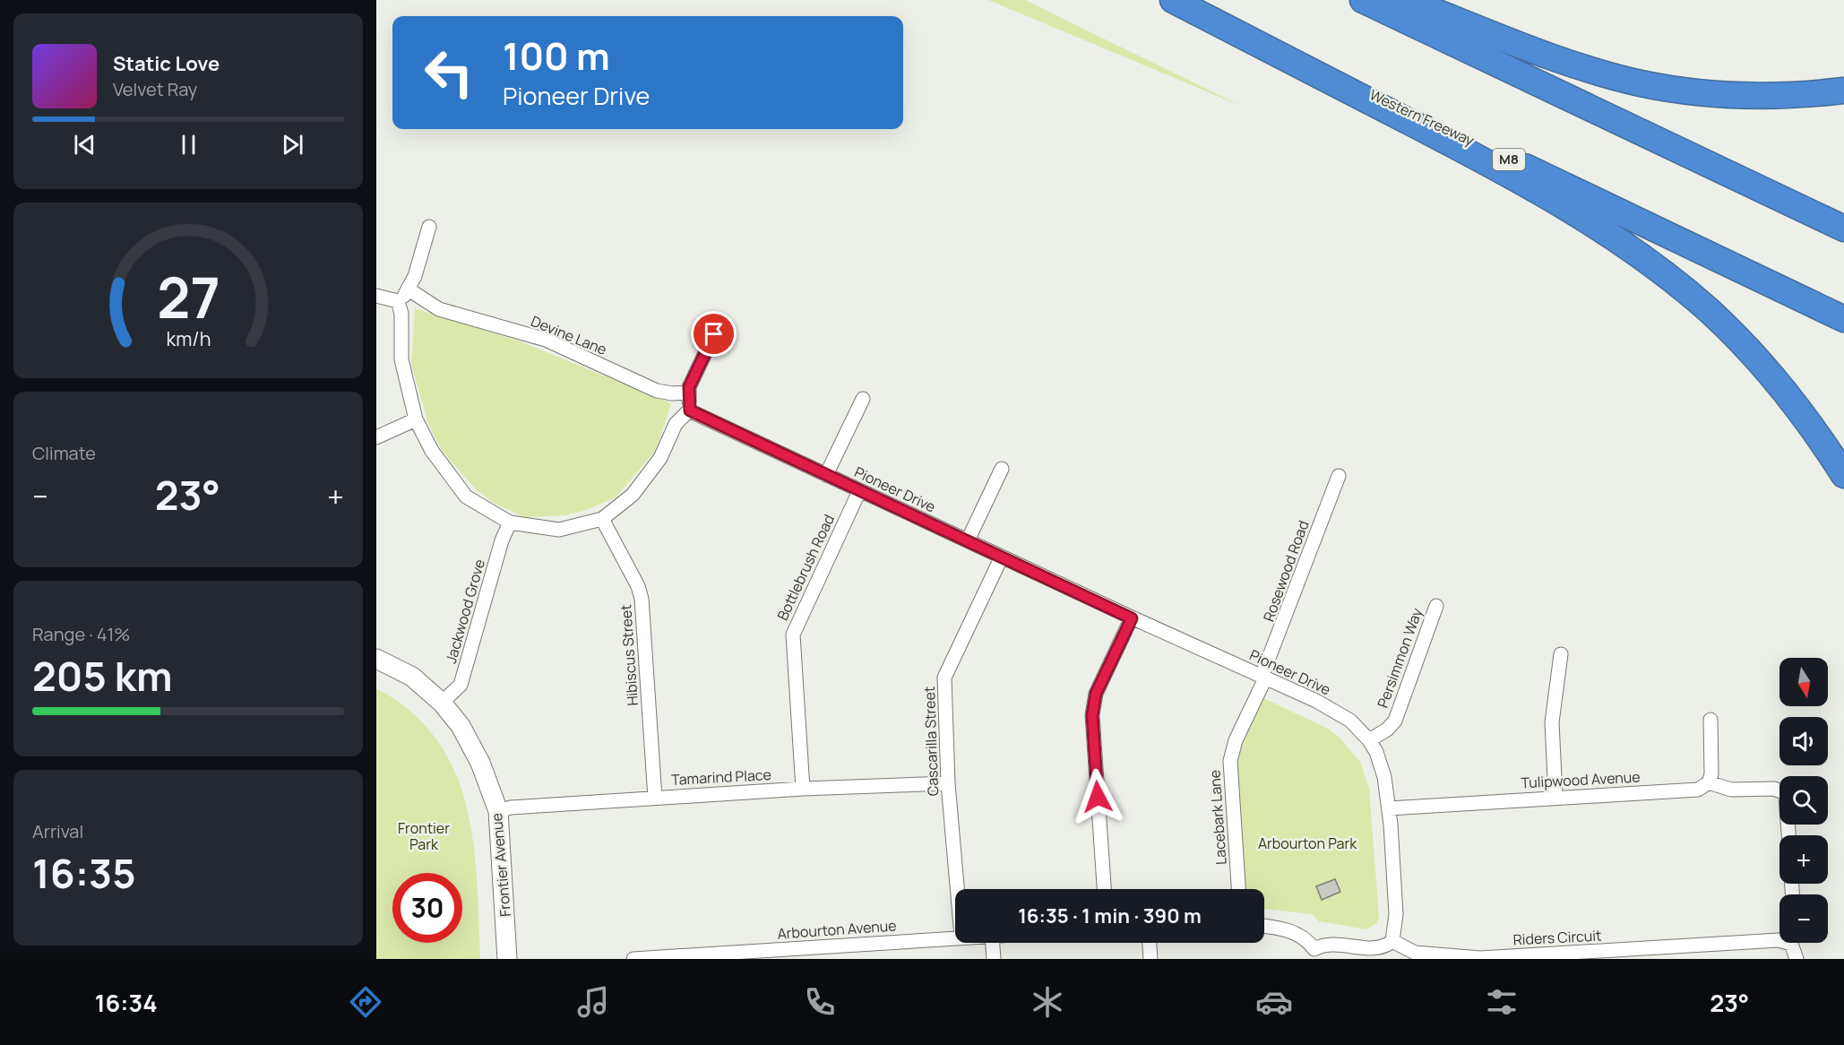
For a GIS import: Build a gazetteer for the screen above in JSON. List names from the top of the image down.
{
  "streets": {
    "highway": ["Western Freeway", "M8"],
    "street": [
      "Devine Lane",
      "Pioneer Drive",
      "Bottlebrush Road",
      "Rosewood Road",
      "Jackwood Grove",
      "Hibiscus Street",
      "Persimmon Way",
      "Cascarilla Street",
      "Tamarind Place",
      "Tulipwood Avenue",
      "Lacebark Lane",
      "Frontier Avenue",
      "Arbourton Avenue",
      "Riders Circuit"
    ]
  },
  "crossings": [
    ["Pioneer Drive", "Bottlebrush Road"],
    ["Pioneer Drive", "Rosewood Road"],
    ["Pioneer Drive", "Persimmon Way"],
    ["Pioneer Drive", "Cascarilla Street"],
    ["Pioneer Drive", "Tulipwood Avenue"],
    ["Pioneer Drive", "Lacebark Lane"],
    ["Pioneer Drive", "Riders Circuit"],
    ["Bottlebrush Road", "Tamarind Place"],
    ["Rosewood Road", "Lacebark Lane"],
    ["Jackwood Grove", "Frontier Avenue"],
    ["Hibiscus Street", "Tamarind Place"],
    ["Cascarilla Street", "Tamarind Place"],
    ["Tamarind Place", "Frontier Avenue"]
  ],
  "parks": ["Frontier Park", "Arbourton Park"],
  "north": "bottom",
  "page": {
    "turn": ["100 m", "Pioneer Drive"],
    "song": ["Static Love", "Velvet Ray"],
    "tile": [
      "Climate",
      ["Range · 41%", "205 km"],
      ["Arrival", "16:35"]
    ],
    "heat": ["−", "23°", "+"],
    "map_buttons": ["+", "−"],
    "limit": "30",
    "trip": "16:35 · 1 min · 390 m",
    "tabs": ["16:34", "23°"],
    "gauge": ["27", "km/h"]
  }
}
